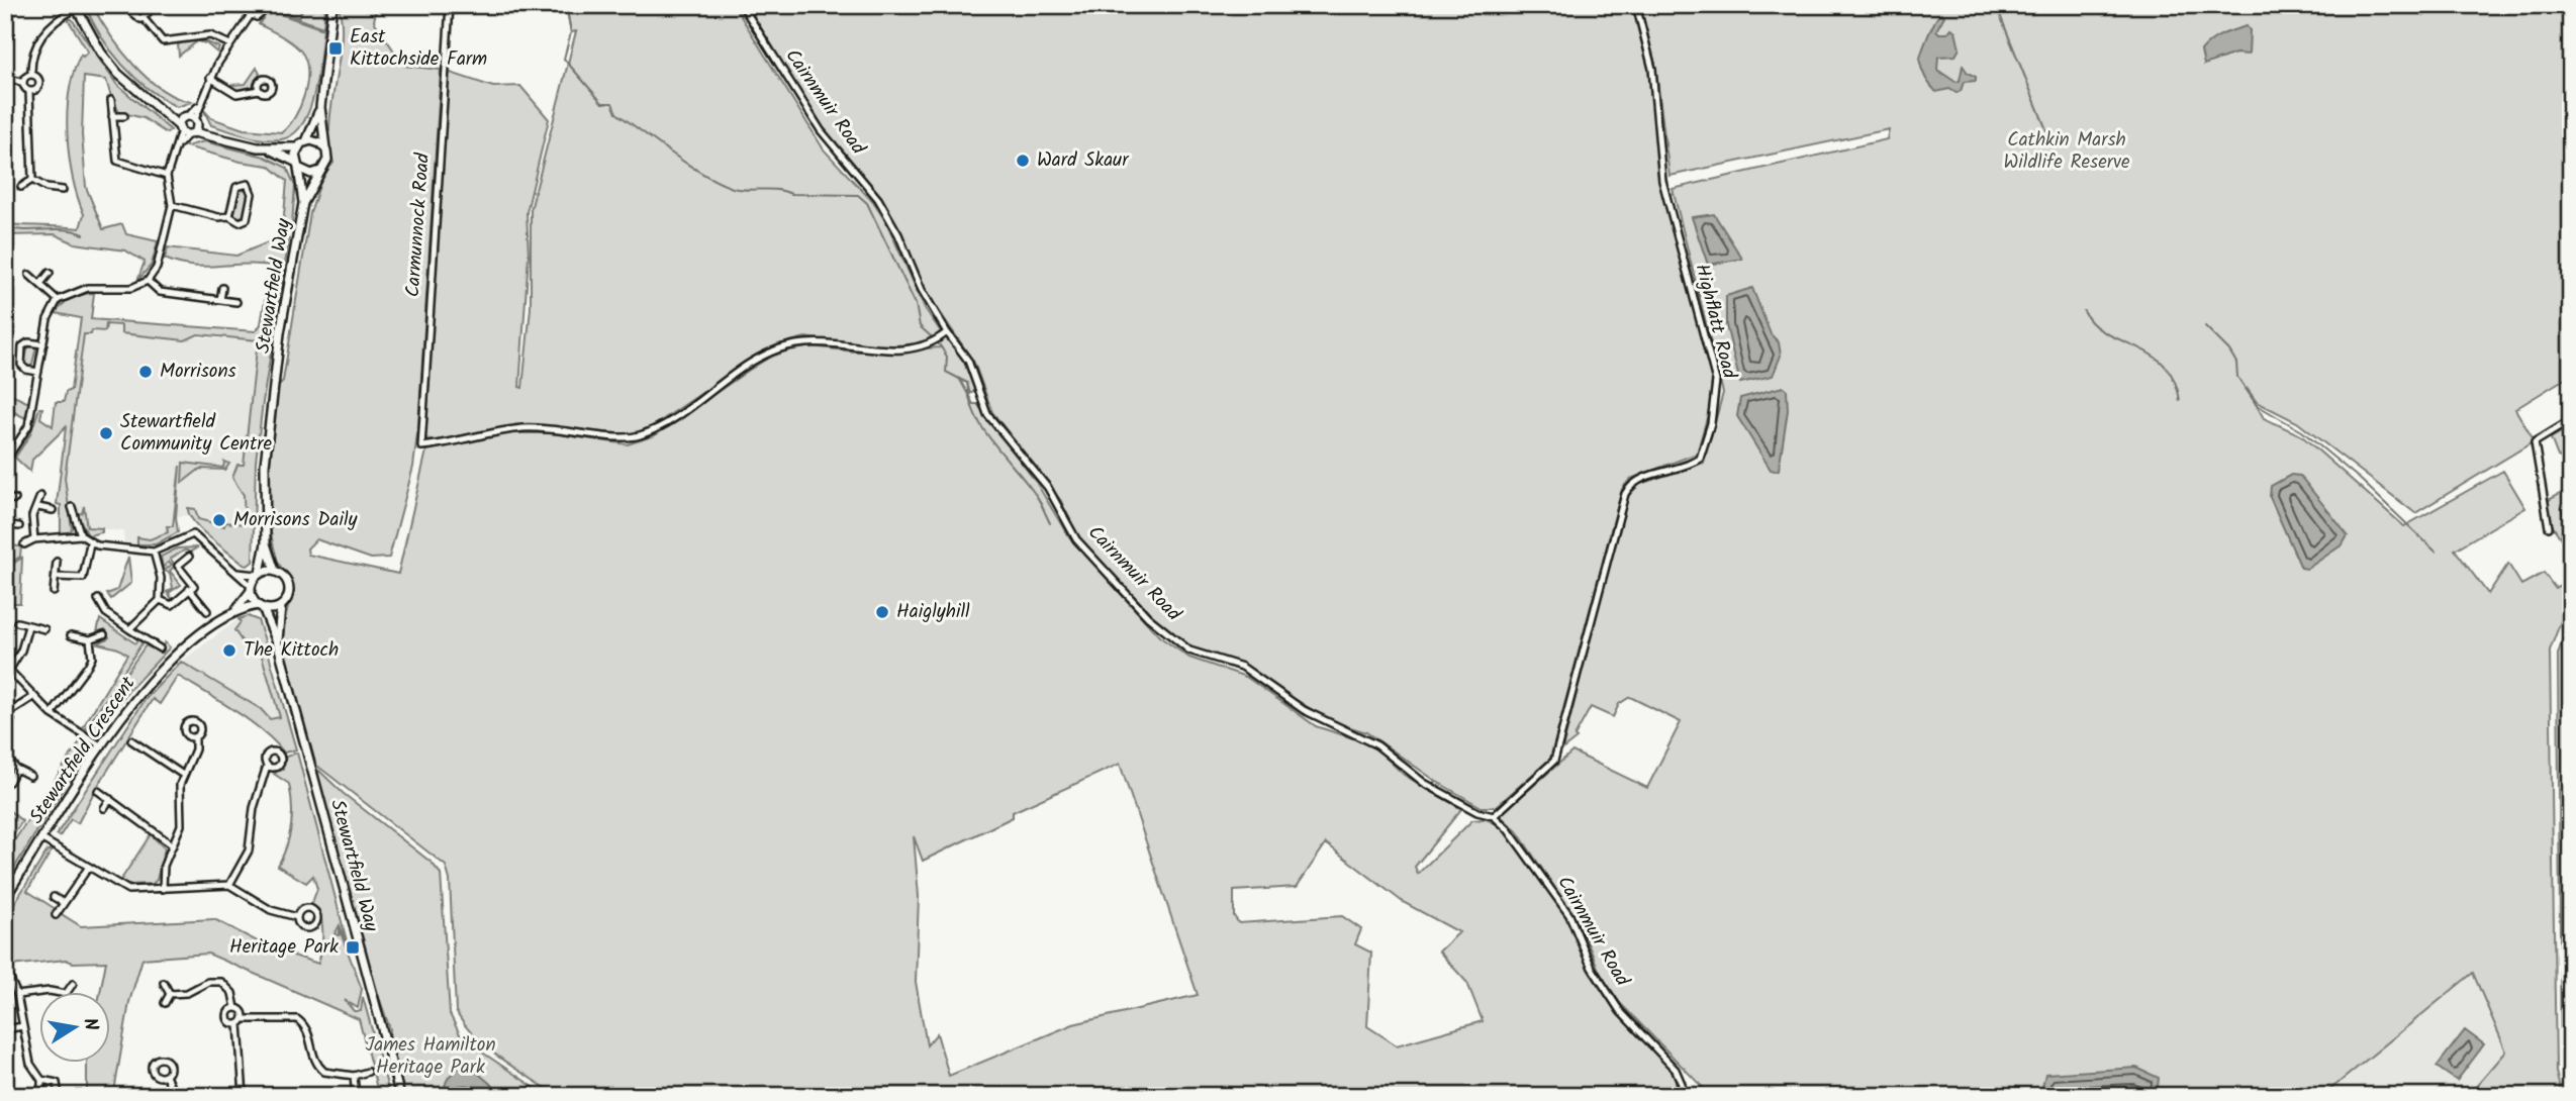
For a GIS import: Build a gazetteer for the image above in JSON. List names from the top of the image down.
{
  "streets": {
    "street": [
      "Cairnmuir Road",
      "Carmunnock Road",
      "Stewartfield Way",
      "Highflatt Road",
      "Stewartfield Crescent"
    ]
  },
  "crossings": [
    ["Cairnmuir Road", "Carmunnock Road"],
    ["Cairnmuir Road", "Highflatt Road"],
    ["Stewartfield Way", "Stewartfield Crescent"]
  ],
  "parks": ["Cathkin Marsh Wildlife Reserve", "James Hamilton Heritage Park"],
  "places": {
    "transit": ["East Kittochside Farm", "Heritage Park"],
    "other": [
      "Ward Skaur",
      "Morrisons",
      "Stewartfield Community Centre",
      "Morrisons Daily",
      "Haiglyhill",
      "The Kittoch"
    ]
  },
  "north": "right"
}
